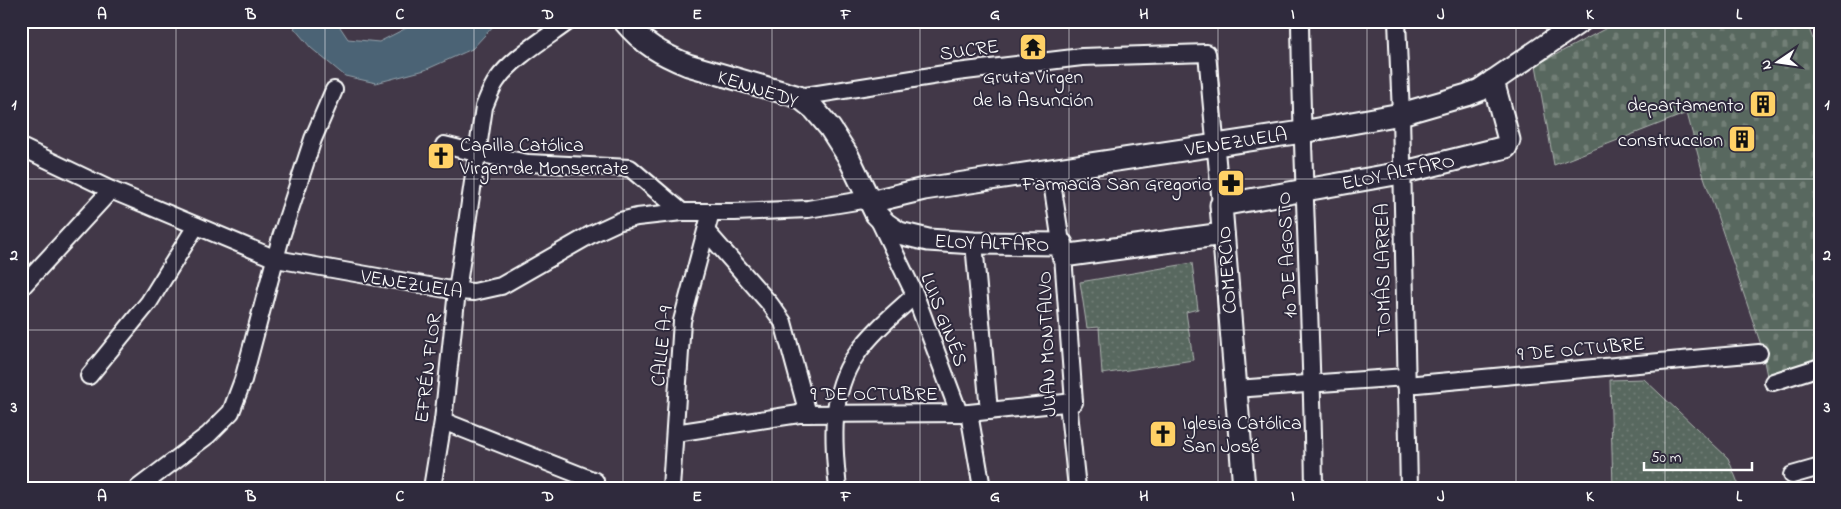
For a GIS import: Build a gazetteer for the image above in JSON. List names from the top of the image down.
{
  "streets": {
    "street": [
      "SUCRE",
      "KENNEDY",
      "VENEZUELA",
      "ELOY ALFARO",
      "10 DE AGOSTO",
      "COMERCIO",
      "TOMÁS LARREA",
      "LUIS GINÉS",
      "JUAN MONTALVO",
      "CALLE A-9",
      "9 DE OCTUBRE",
      "EFRÉN FLOR"
    ]
  },
  "crossings": [
    ["SUCRE", "KENNEDY"],
    ["SUCRE", "COMERCIO"],
    ["KENNEDY", "VENEZUELA"],
    ["KENNEDY", "ELOY ALFARO"],
    ["KENNEDY", "LUIS GINÉS"],
    ["VENEZUELA", "ELOY ALFARO"],
    ["VENEZUELA", "10 DE AGOSTO"],
    ["VENEZUELA", "COMERCIO"],
    ["VENEZUELA", "TOMÁS LARREA"],
    ["VENEZUELA", "LUIS GINÉS"],
    ["VENEZUELA", "JUAN MONTALVO"],
    ["VENEZUELA", "CALLE A-9"],
    ["VENEZUELA", "EFRÉN FLOR"],
    ["ELOY ALFARO", "10 DE AGOSTO"],
    ["ELOY ALFARO", "COMERCIO"],
    ["ELOY ALFARO", "TOMÁS LARREA"],
    ["ELOY ALFARO", "LUIS GINÉS"],
    ["ELOY ALFARO", "JUAN MONTALVO"],
    ["10 DE AGOSTO", "9 DE OCTUBRE"],
    ["COMERCIO", "9 DE OCTUBRE"],
    ["TOMÁS LARREA", "9 DE OCTUBRE"],
    ["LUIS GINÉS", "9 DE OCTUBRE"],
    ["JUAN MONTALVO", "9 DE OCTUBRE"],
    ["CALLE A-9", "9 DE OCTUBRE"]
  ],
  "places": {
    "temple": ["Gruta Virgen de la Asunción"],
    "building": ["departamento", "construccion"],
    "church": ["Capilla Católica Virgen de Monserrate", "Iglesia Católica San José"],
    "pharmacy": ["Farmacia San Gregorio"]
  },
  "scale_bar": "50 m",
  "north": "left",
  "grid": {
    "columns": [
      "A",
      "B",
      "C",
      "D",
      "E",
      "F",
      "G",
      "H",
      "I",
      "J",
      "K",
      "L"
    ],
    "rows": ["1", "2", "3"]
  }
}
